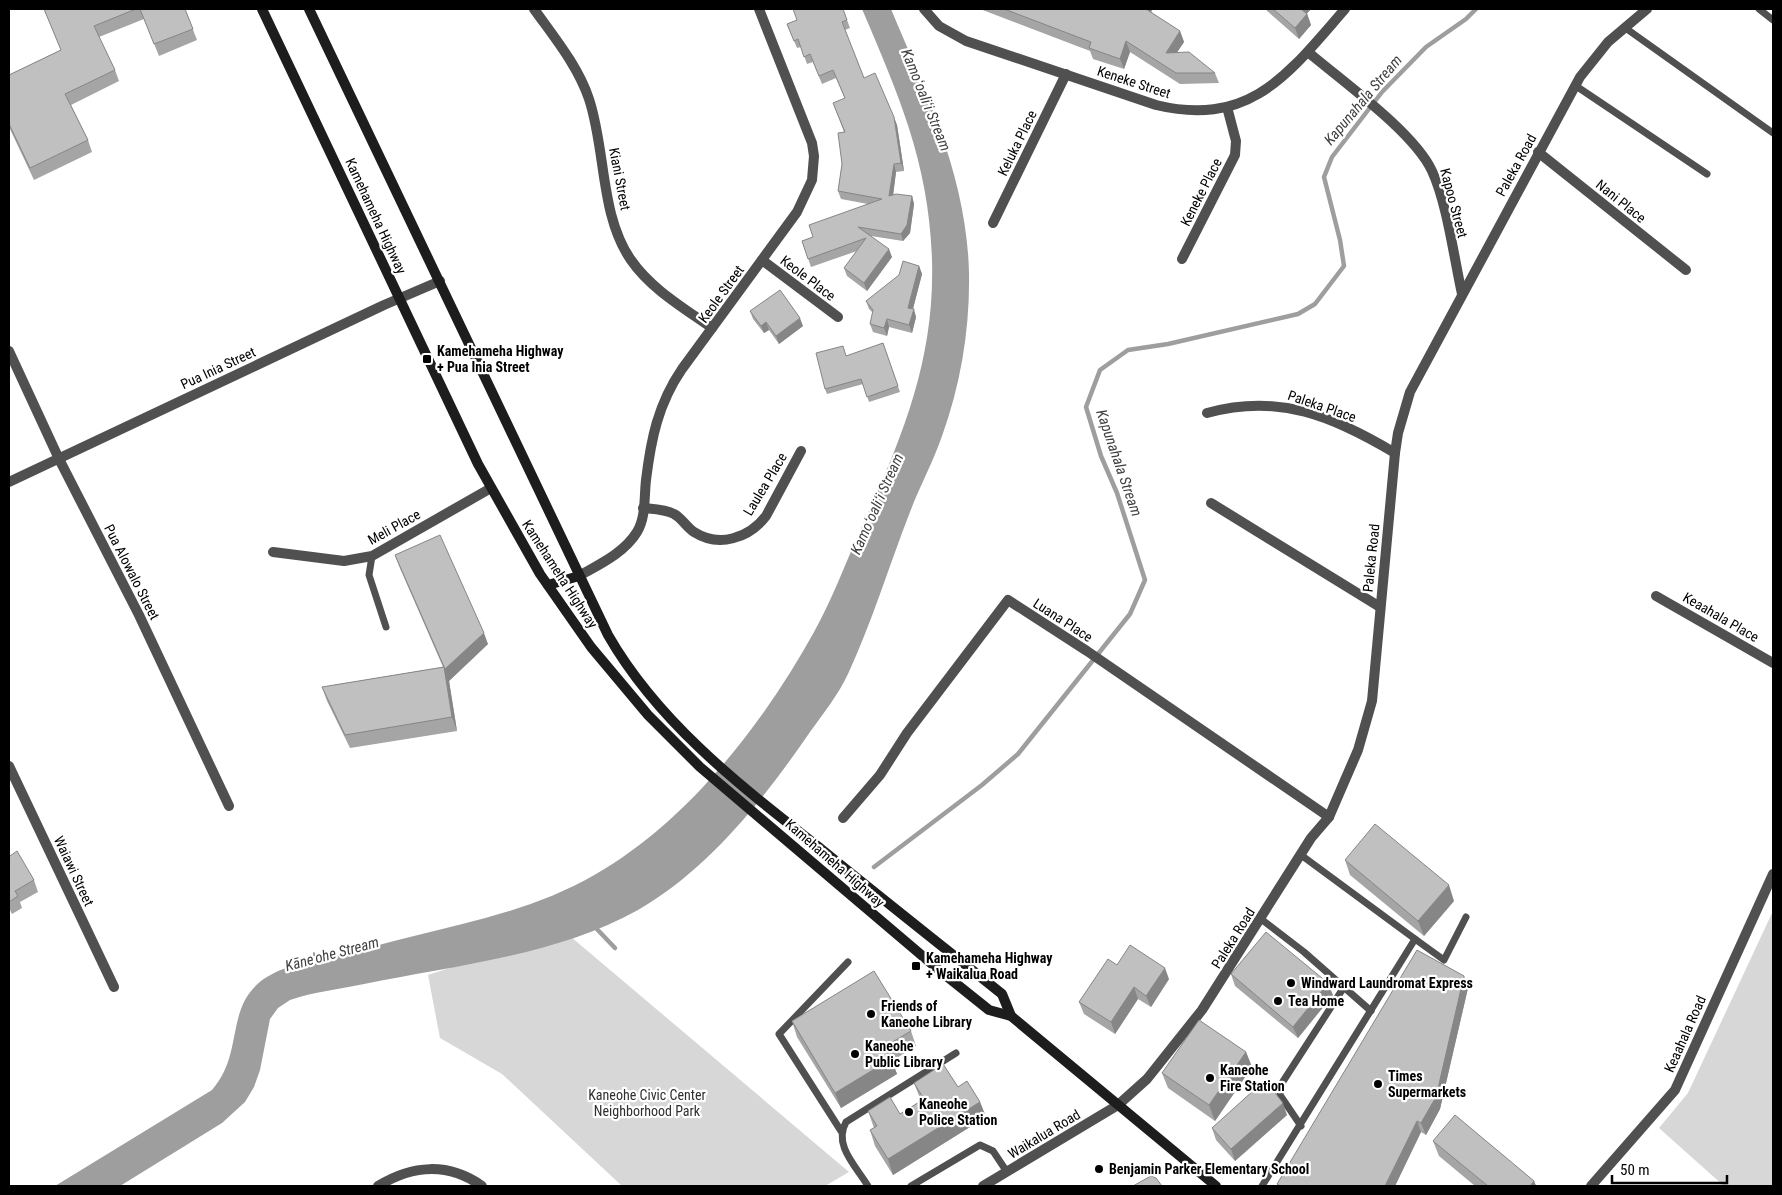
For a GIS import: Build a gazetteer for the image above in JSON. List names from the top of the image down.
{
  "streets": {
    "main road": ["Kamehameha Highway"],
    "street": [
      "Keneke Street",
      "Keluka Place",
      "Paleka Road",
      "Kiani Street",
      "Keneke Place",
      "Nani Place",
      "Kapoo Street",
      "Keole Place",
      "Keole Street",
      "Pua Inia Street",
      "Paleka Place",
      "Laulea Place",
      "Meli Place",
      "Pua Alowalo Street",
      "Keaahala Place",
      "Luana Place",
      "Waiawi Street",
      "Keaahala Road",
      "Waikalua Road"
    ]
  },
  "crossings": [
    ["Keneke Street", "Keluka Place"],
    ["Keneke Street", "Keneke Place"],
    ["Keneke Street", "Kapoo Street"],
    ["Paleka Road", "Nani Place"],
    ["Paleka Road", "Kapoo Street"],
    ["Paleka Road", "Kamehameha Highway"],
    ["Paleka Road", "Paleka Place"],
    ["Paleka Road", "Luana Place"],
    ["Paleka Road", "Waikalua Road"],
    ["Kiani Street", "Keole Street"],
    ["Kamehameha Highway", "Keole Street"],
    ["Kamehameha Highway", "Pua Inia Street"],
    ["Kamehameha Highway", "Meli Place"],
    ["Kamehameha Highway", "Waikalua Road"],
    ["Keole Place", "Keole Street"],
    ["Keole Street", "Laulea Place"],
    ["Pua Inia Street", "Pua Alowalo Street"]
  ],
  "water": ["Kamoʻoaliʻi Stream", "Kapunahala Stream", "Kāne'ohe Stream"],
  "parks": ["Kaneohe Civic Center Neighborhood Park"],
  "places": {
    "transit": ["Kamehameha Highway + Pua Inia Street", "Kamehameha Highway + Waikalua Road"],
    "other": [
      "Windward Laundromat Express",
      "Tea Home",
      "Friends of Kaneohe Library",
      "Kaneohe Public Library",
      "Kaneohe Fire Station",
      "Times Supermarkets",
      "Kaneohe Police Station",
      "Benjamin Parker Elementary School"
    ]
  },
  "scale_bar": "50 m"
}
